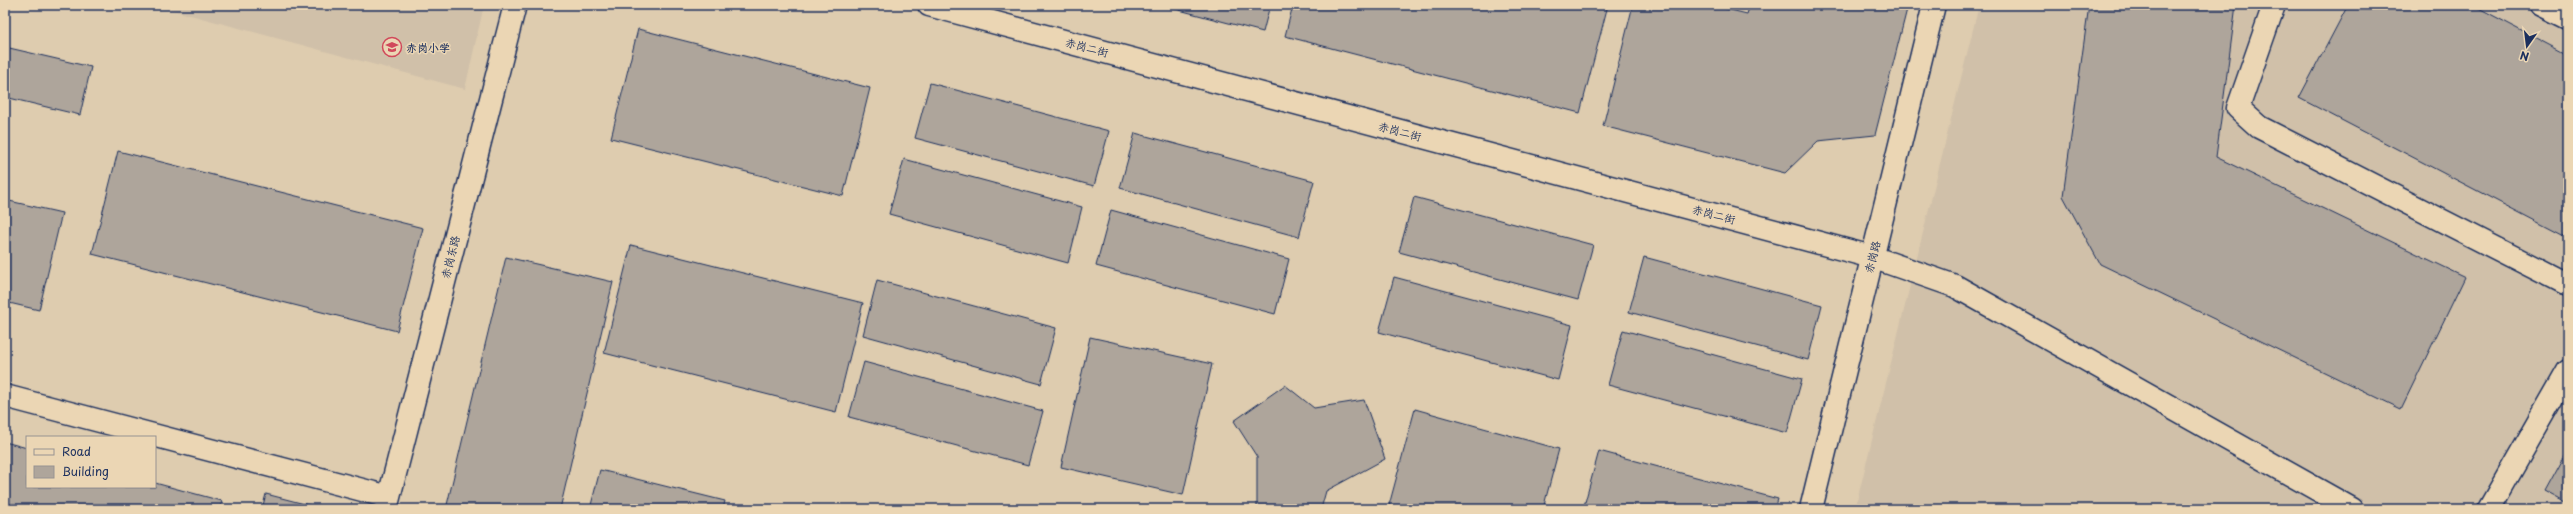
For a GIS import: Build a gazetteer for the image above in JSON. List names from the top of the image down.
{
  "streets": {
    "street": ["赤岗二街", "赤岗东路", "赤岗路"]
  },
  "crossings": [
    ["赤岗二街", "赤岗路"]
  ],
  "places": {
    "school or university": ["赤岗小学"]
  },
  "legend": ["Road", "Building"],
  "north": "bottom"
}
